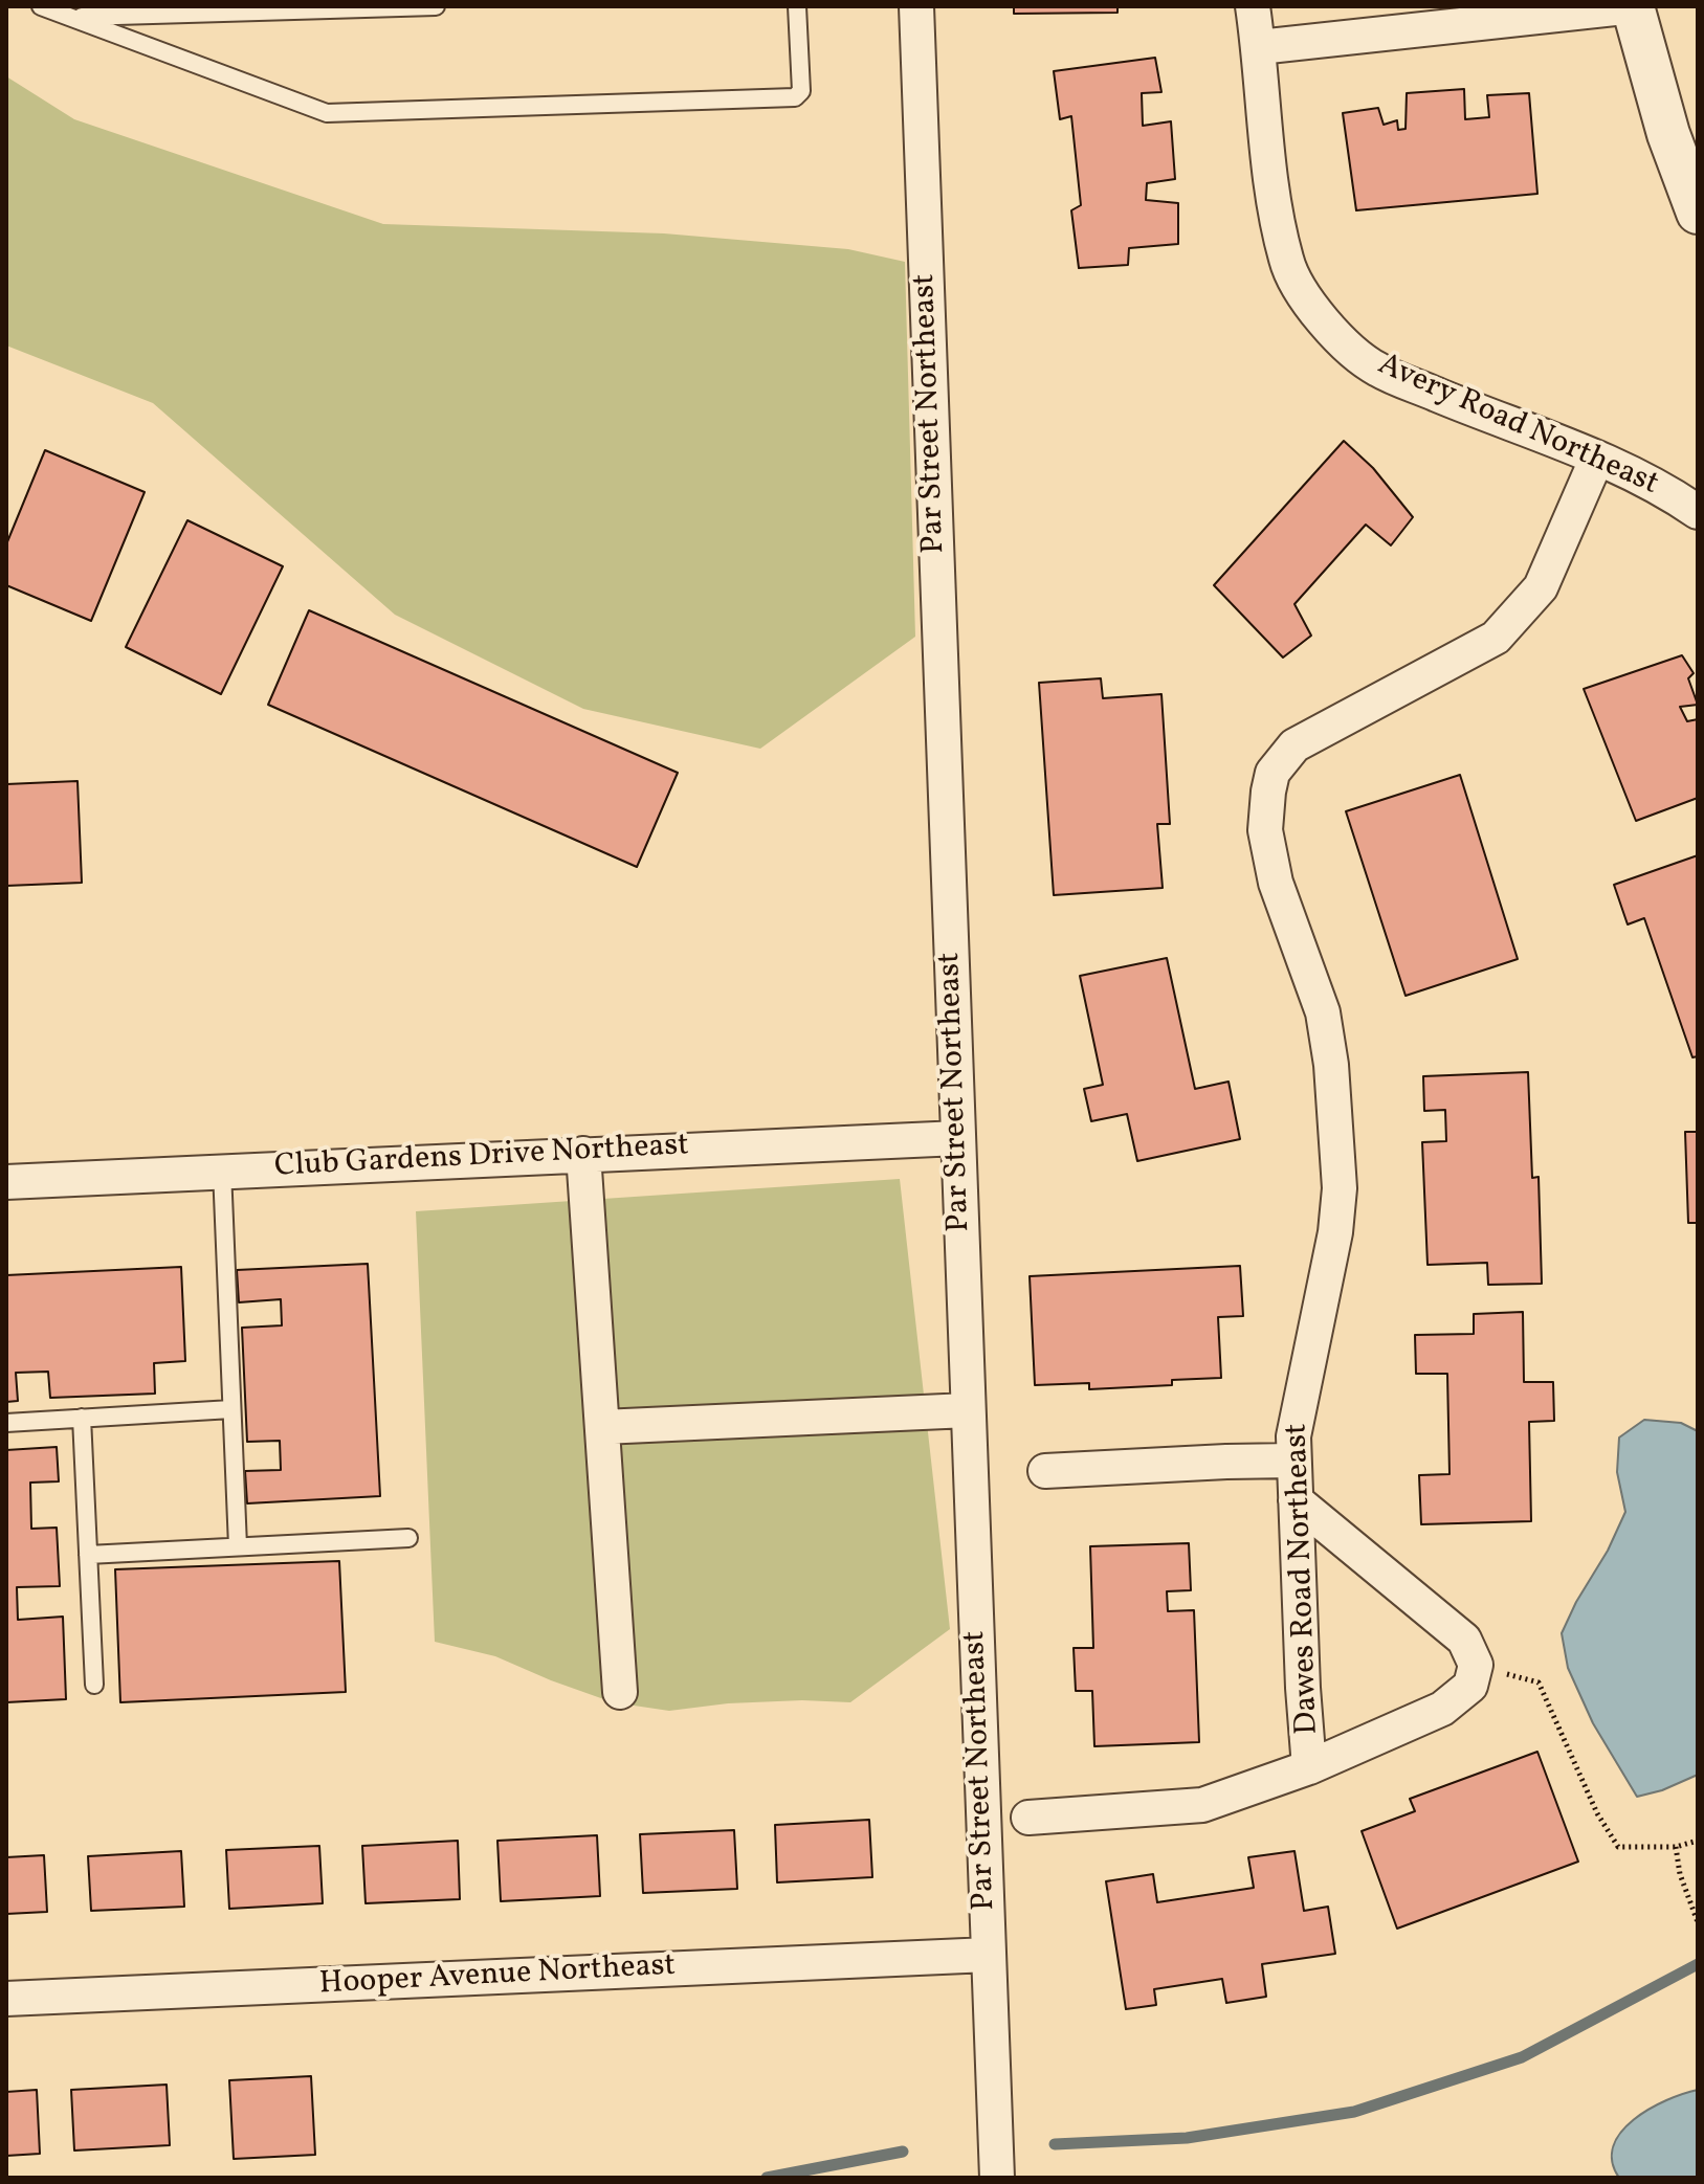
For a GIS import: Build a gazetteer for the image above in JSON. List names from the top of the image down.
{
  "streets": {
    "street": [
      "Par Street Northeast",
      "Avery Road Northeast",
      "Club Gardens Drive Northeast",
      "Dawes Road Northeast",
      "Hooper Avenue Northeast"
    ]
  },
  "crossings": [
    ["Par Street Northeast", "Club Gardens Drive Northeast"],
    ["Par Street Northeast", "Hooper Avenue Northeast"],
    ["Avery Road Northeast", "Dawes Road Northeast"]
  ]
}
